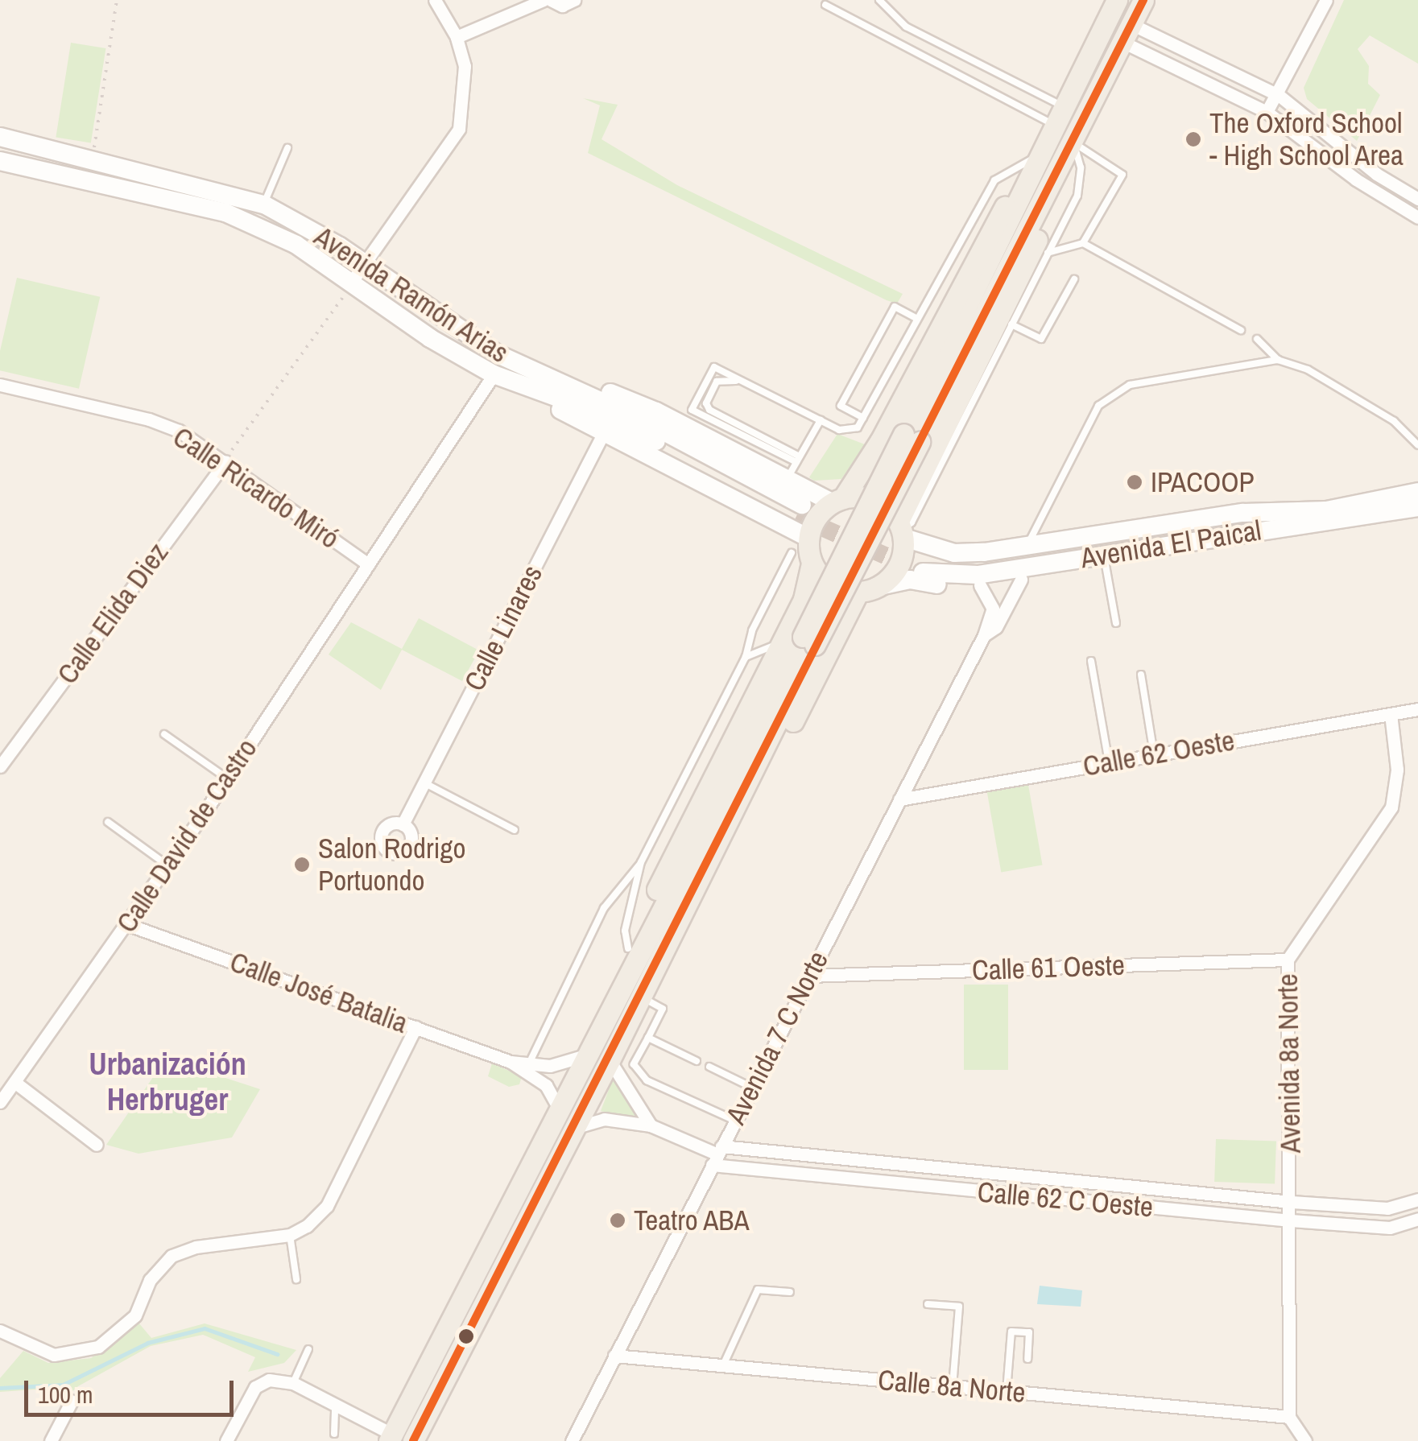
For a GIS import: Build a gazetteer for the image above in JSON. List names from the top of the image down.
{
  "streets": {
    "main road": ["Avenida Ramón Arias", "Avenida El Paical"],
    "street": [
      "Calle Ricardo Miró",
      "Calle Elida Diez",
      "Calle Linares",
      "Calle 62 Oeste",
      "Calle David de Castro",
      "Calle 61 Oeste",
      "Calle José Batalia",
      "Avenida 7 C Norte",
      "Avenida 8a Norte",
      "Calle 62 C Oeste",
      "Calle 8a Norte"
    ]
  },
  "crossings": [
    ["Avenida Ramón Arias", "Calle David de Castro"],
    ["Calle Ricardo Miró", "Calle Elida Diez"],
    ["Calle Ricardo Miró", "Calle David de Castro"],
    ["Calle 62 Oeste", "Avenida 7 C Norte"],
    ["Calle 62 Oeste", "Avenida 8a Norte"],
    ["Calle David de Castro", "Calle José Batalia"],
    ["Calle 61 Oeste", "Avenida 7 C Norte"],
    ["Calle 61 Oeste", "Avenida 8a Norte"],
    ["Avenida 7 C Norte", "Calle 62 C Oeste"],
    ["Avenida 7 C Norte", "Calle 8a Norte"],
    ["Avenida 8a Norte", "Calle 62 C Oeste"],
    ["Avenida 8a Norte", "Calle 8a Norte"]
  ],
  "districts": ["Urbanización Herbruger"],
  "places": [
    "The Oxford School - High School Area",
    "IPACOOP",
    "Salon Rodrigo Portuondo",
    "Teatro ABA"
  ],
  "scale_bar": "100 m"
}
